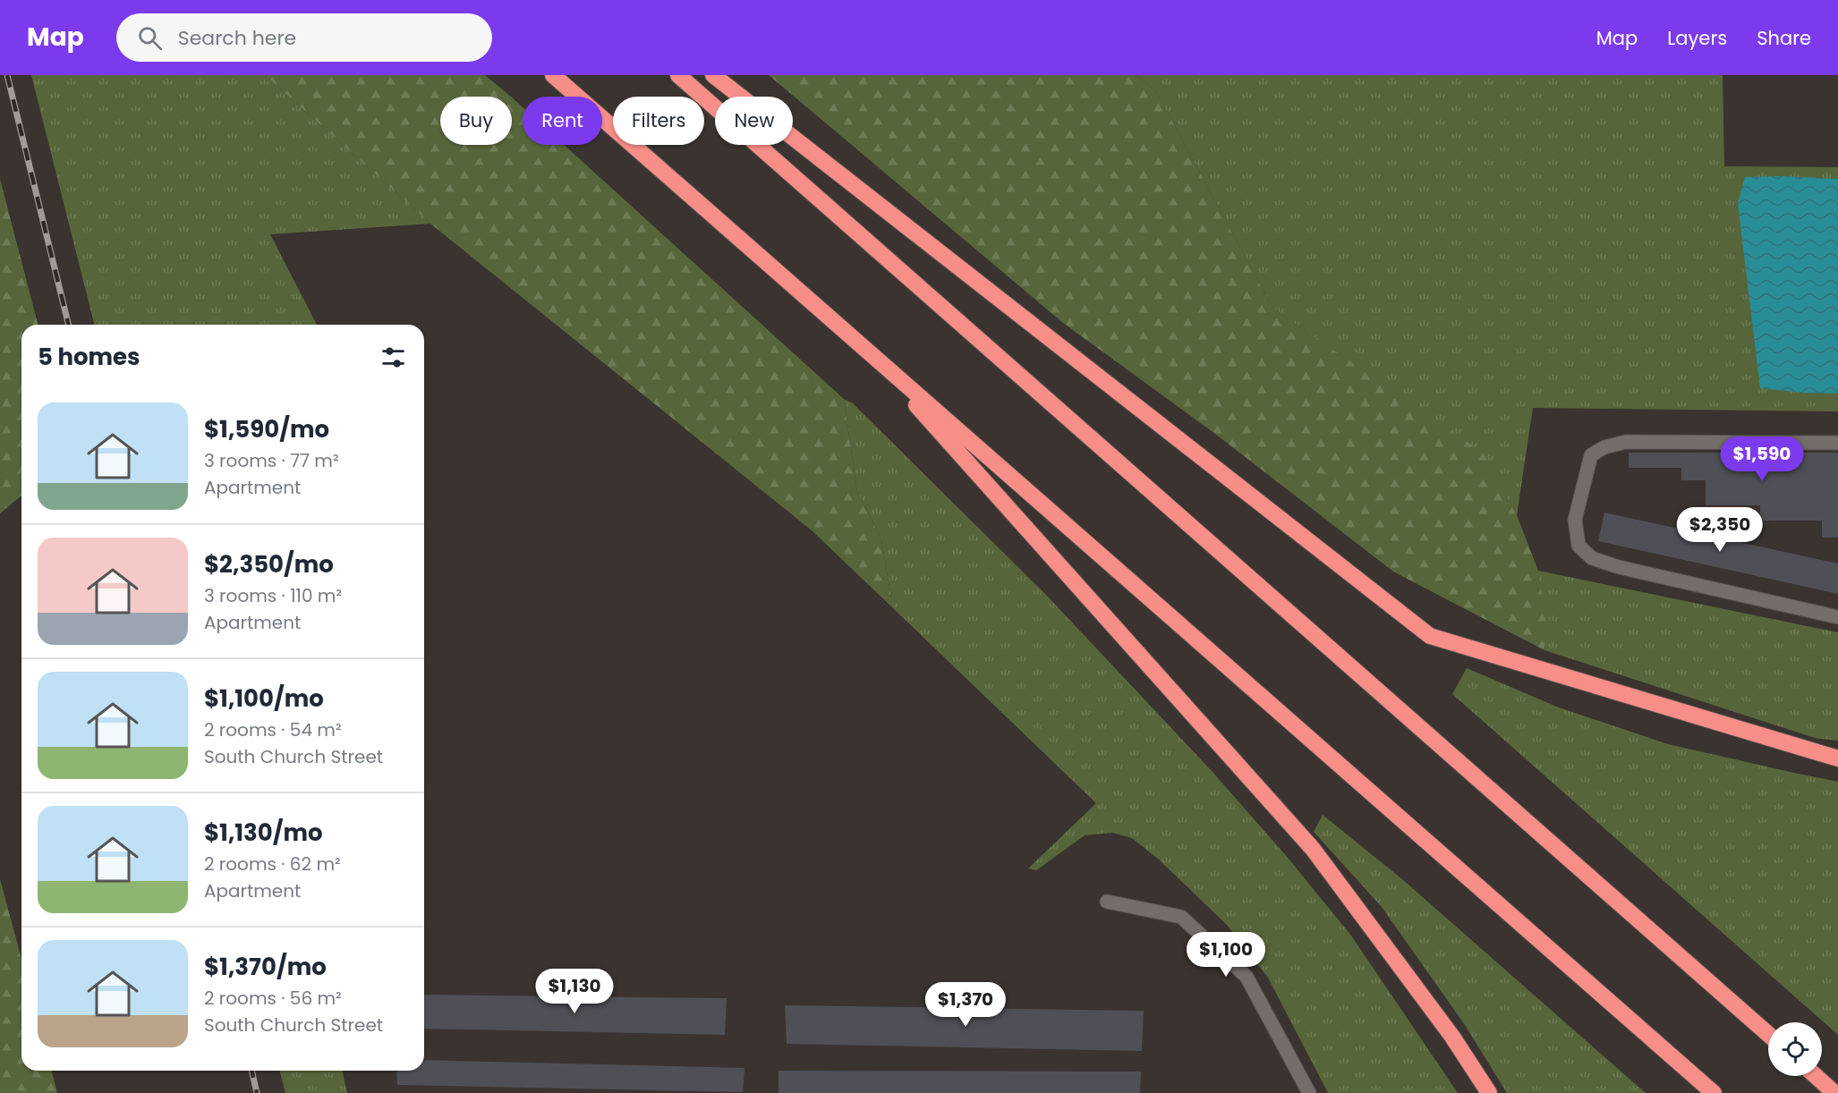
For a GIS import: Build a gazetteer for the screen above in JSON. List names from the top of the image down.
{
  "page": {
    "header": "Map",
    "search": "Search here",
    "nav": ["Map", "Layers", "Share"],
    "chip": [
      "Buy",
      "Rent",
      "Filters",
      "New"
    ],
    "heading": "5 homes",
    "list": [
      {
        "name": "$1,590/mo",
        "note": "3 rooms · 77 m² · Apartment"
      },
      {
        "name": "$2,350/mo",
        "note": "3 rooms · 110 m² · Apartment"
      },
      {
        "name": "$1,100/mo",
        "note": "2 rooms · 54 m² · South Church Street"
      },
      {
        "name": "$1,130/mo",
        "note": "2 rooms · 62 m² · Apartment"
      },
      {
        "name": "$1,370/mo",
        "note": "2 rooms · 56 m² · South Church Street"
      }
    ],
    "price": [
      "$1,590",
      "$2,350",
      "$1,100",
      "$1,130",
      "$1,370"
    ]
  }
}
